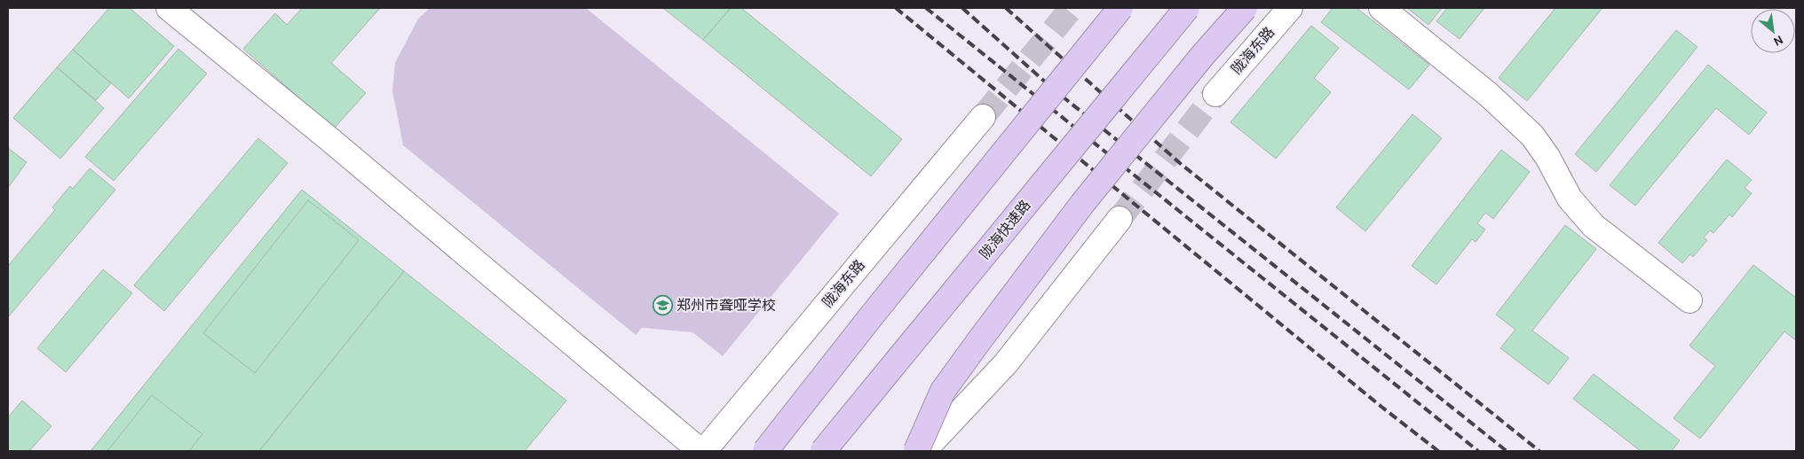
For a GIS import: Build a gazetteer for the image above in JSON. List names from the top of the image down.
{
  "streets": {
    "highway": ["陇海快速路"],
    "street": ["陇海东路"]
  },
  "places": {
    "school or university": ["郑州市聋哑学校"]
  },
  "north": "bottom right"
}
